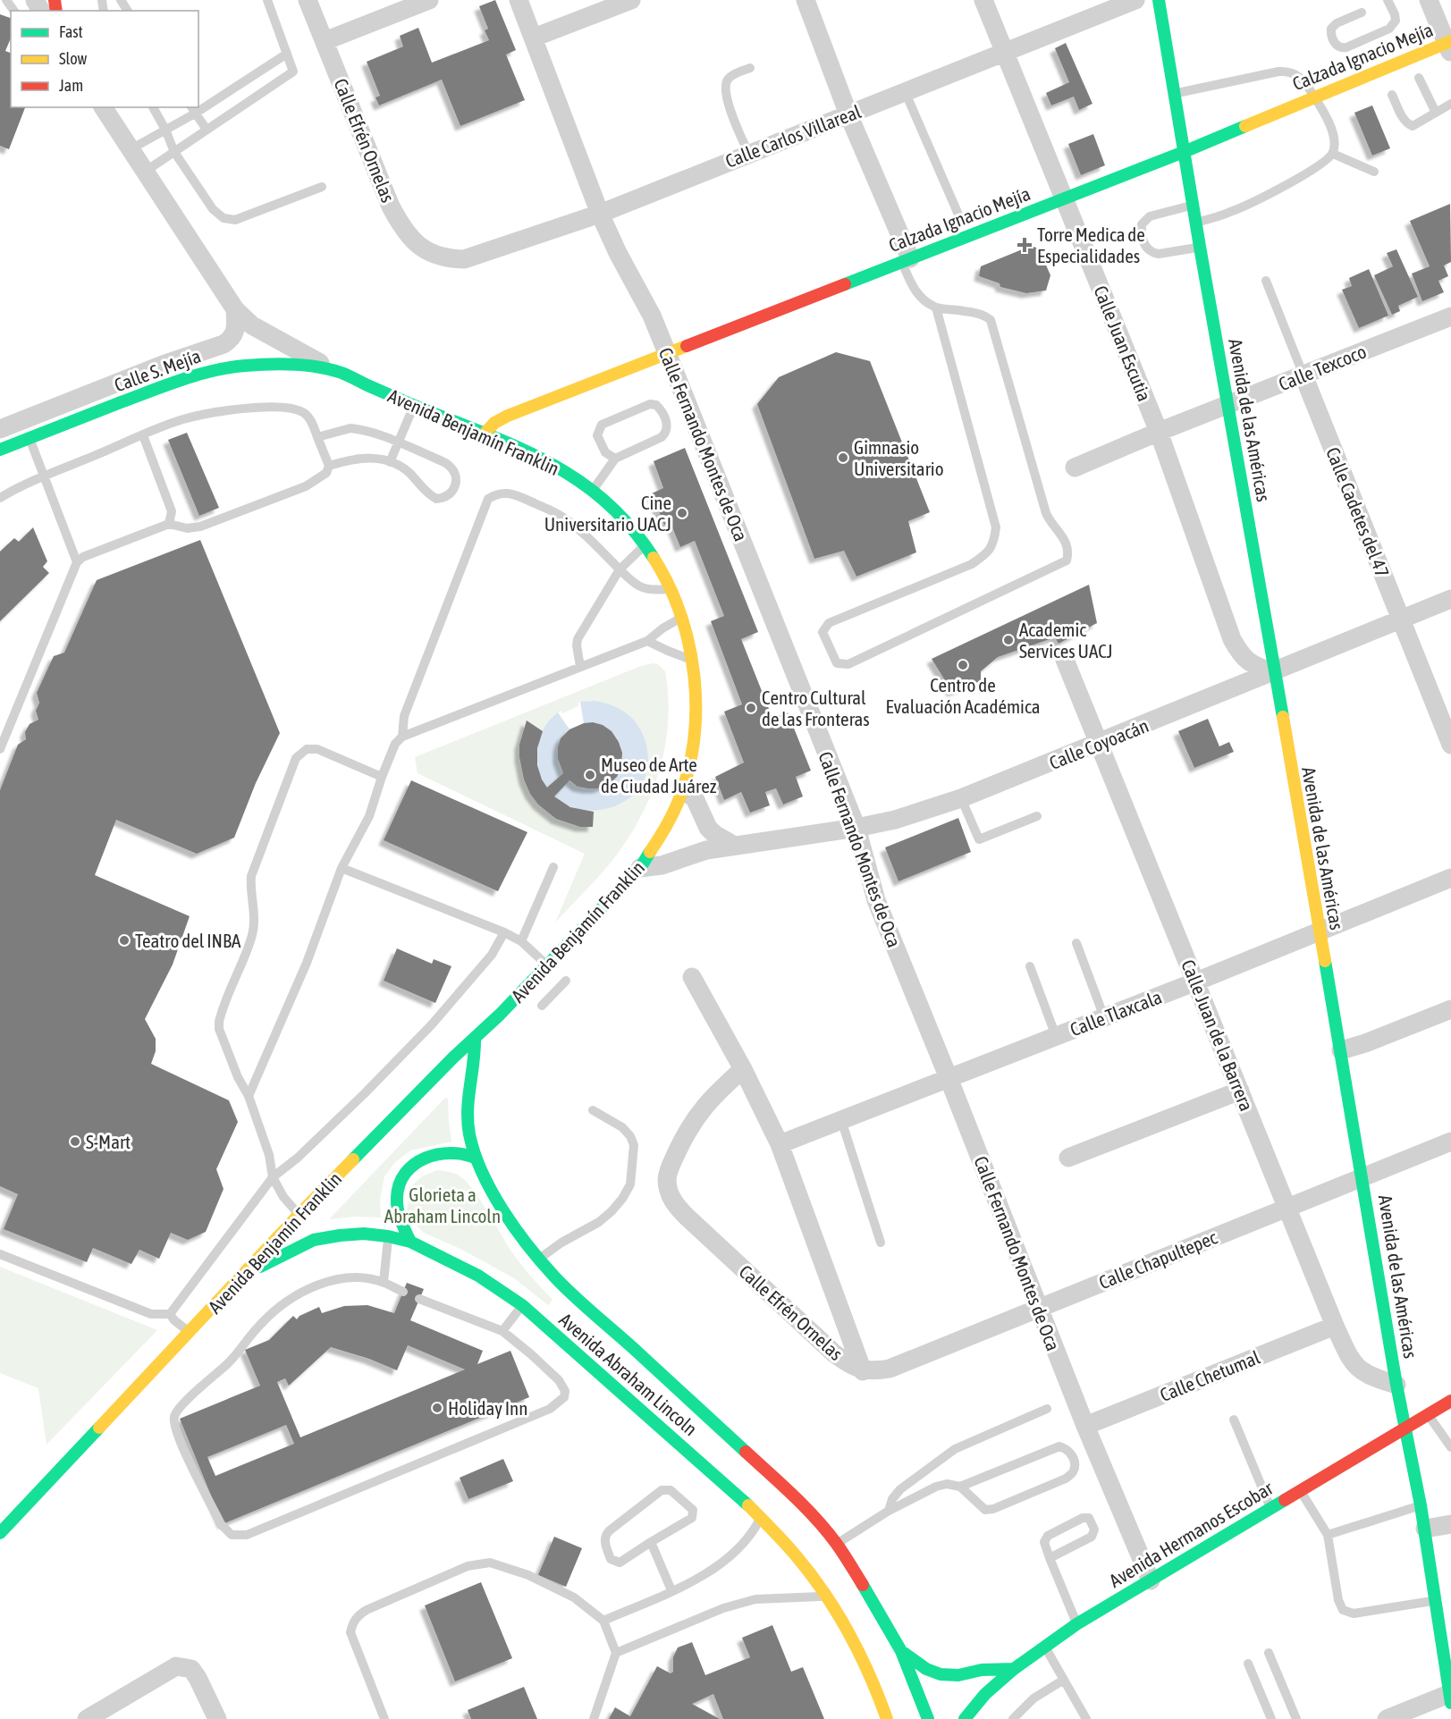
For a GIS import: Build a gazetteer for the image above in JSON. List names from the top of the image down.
{
  "streets": {
    "main road": [
      "Calzada Ignacio Mejía",
      "Calle S. Mejía",
      "Avenida de las Américas",
      "Avenida Benjamín Franklin",
      "Avenida Abraham Lincoln",
      "Avenida Hermanos Escobar"
    ],
    "street": [
      "Calle Carlos Villareal",
      "Calle Efrén Ornelas",
      "Calle Juan Escutia",
      "Calle Texcoco",
      "Calle Fernando Montes de Oca",
      "Calle Cadetes del 47",
      "Calle Coyoacán",
      "Calle Tlaxcala",
      "Calle Juan de la Barrera",
      "Calle Chapultepec",
      "Calle Chetumal"
    ]
  },
  "crossings": [
    ["Calzada Ignacio Mejía", "Calle Juan Escutia"],
    ["Calzada Ignacio Mejía", "Avenida de las Américas"],
    ["Calzada Ignacio Mejía", "Avenida Benjamín Franklin"],
    ["Calzada Ignacio Mejía", "Calle Fernando Montes de Oca"],
    ["Calle Carlos Villareal", "Calle Efrén Ornelas"],
    ["Calle Carlos Villareal", "Calle Juan Escutia"],
    ["Calle Carlos Villareal", "Calle Fernando Montes de Oca"],
    ["Calle Efrén Ornelas", "Calle Tlaxcala"],
    ["Calle Efrén Ornelas", "Calle Chapultepec"],
    ["Calle Juan Escutia", "Calle Texcoco"],
    ["Calle Juan Escutia", "Avenida de las Américas"],
    ["Calle Juan Escutia", "Calle Coyoacán"],
    ["Calle Texcoco", "Avenida de las Américas"],
    ["Calle Texcoco", "Calle Cadetes del 47"],
    ["Calle S. Mejía", "Avenida Benjamín Franklin"],
    ["Avenida de las Américas", "Calle Coyoacán"],
    ["Avenida de las Américas", "Calle Tlaxcala"],
    ["Avenida de las Américas", "Calle Juan de la Barrera"],
    ["Avenida de las Américas", "Calle Chapultepec"],
    ["Avenida de las Américas", "Avenida Hermanos Escobar"],
    ["Avenida Benjamín Franklin", "Calle Coyoacán"],
    ["Avenida Benjamín Franklin", "Avenida Abraham Lincoln"],
    ["Calle Fernando Montes de Oca", "Calle Coyoacán"],
    ["Calle Fernando Montes de Oca", "Calle Tlaxcala"],
    ["Calle Fernando Montes de Oca", "Calle Chapultepec"],
    ["Calle Fernando Montes de Oca", "Calle Chetumal"],
    ["Calle Fernando Montes de Oca", "Avenida Hermanos Escobar"],
    ["Calle Cadetes del 47", "Calle Coyoacán"],
    ["Calle Coyoacán", "Calle Juan de la Barrera"],
    ["Calle Tlaxcala", "Calle Juan de la Barrera"],
    ["Calle Juan de la Barrera", "Calle Chapultepec"],
    ["Calle Juan de la Barrera", "Calle Chetumal"]
  ],
  "parks": ["Glorieta a Abraham Lincoln"],
  "places": {
    "health": ["Torre Medica de Especialidades"],
    "other": [
      "Gimnasio Universitario",
      "Cine Universitario UACJ",
      "Academic Services UACJ",
      "Centro de Evaluación Académica",
      "Centro Cultural de las Fronteras",
      "Museo de Arte de Ciudad Juárez",
      "Teatro del INBA",
      "S-Mart",
      "Holiday Inn"
    ]
  },
  "legend": ["Fast", "Slow", "Jam"]
}
